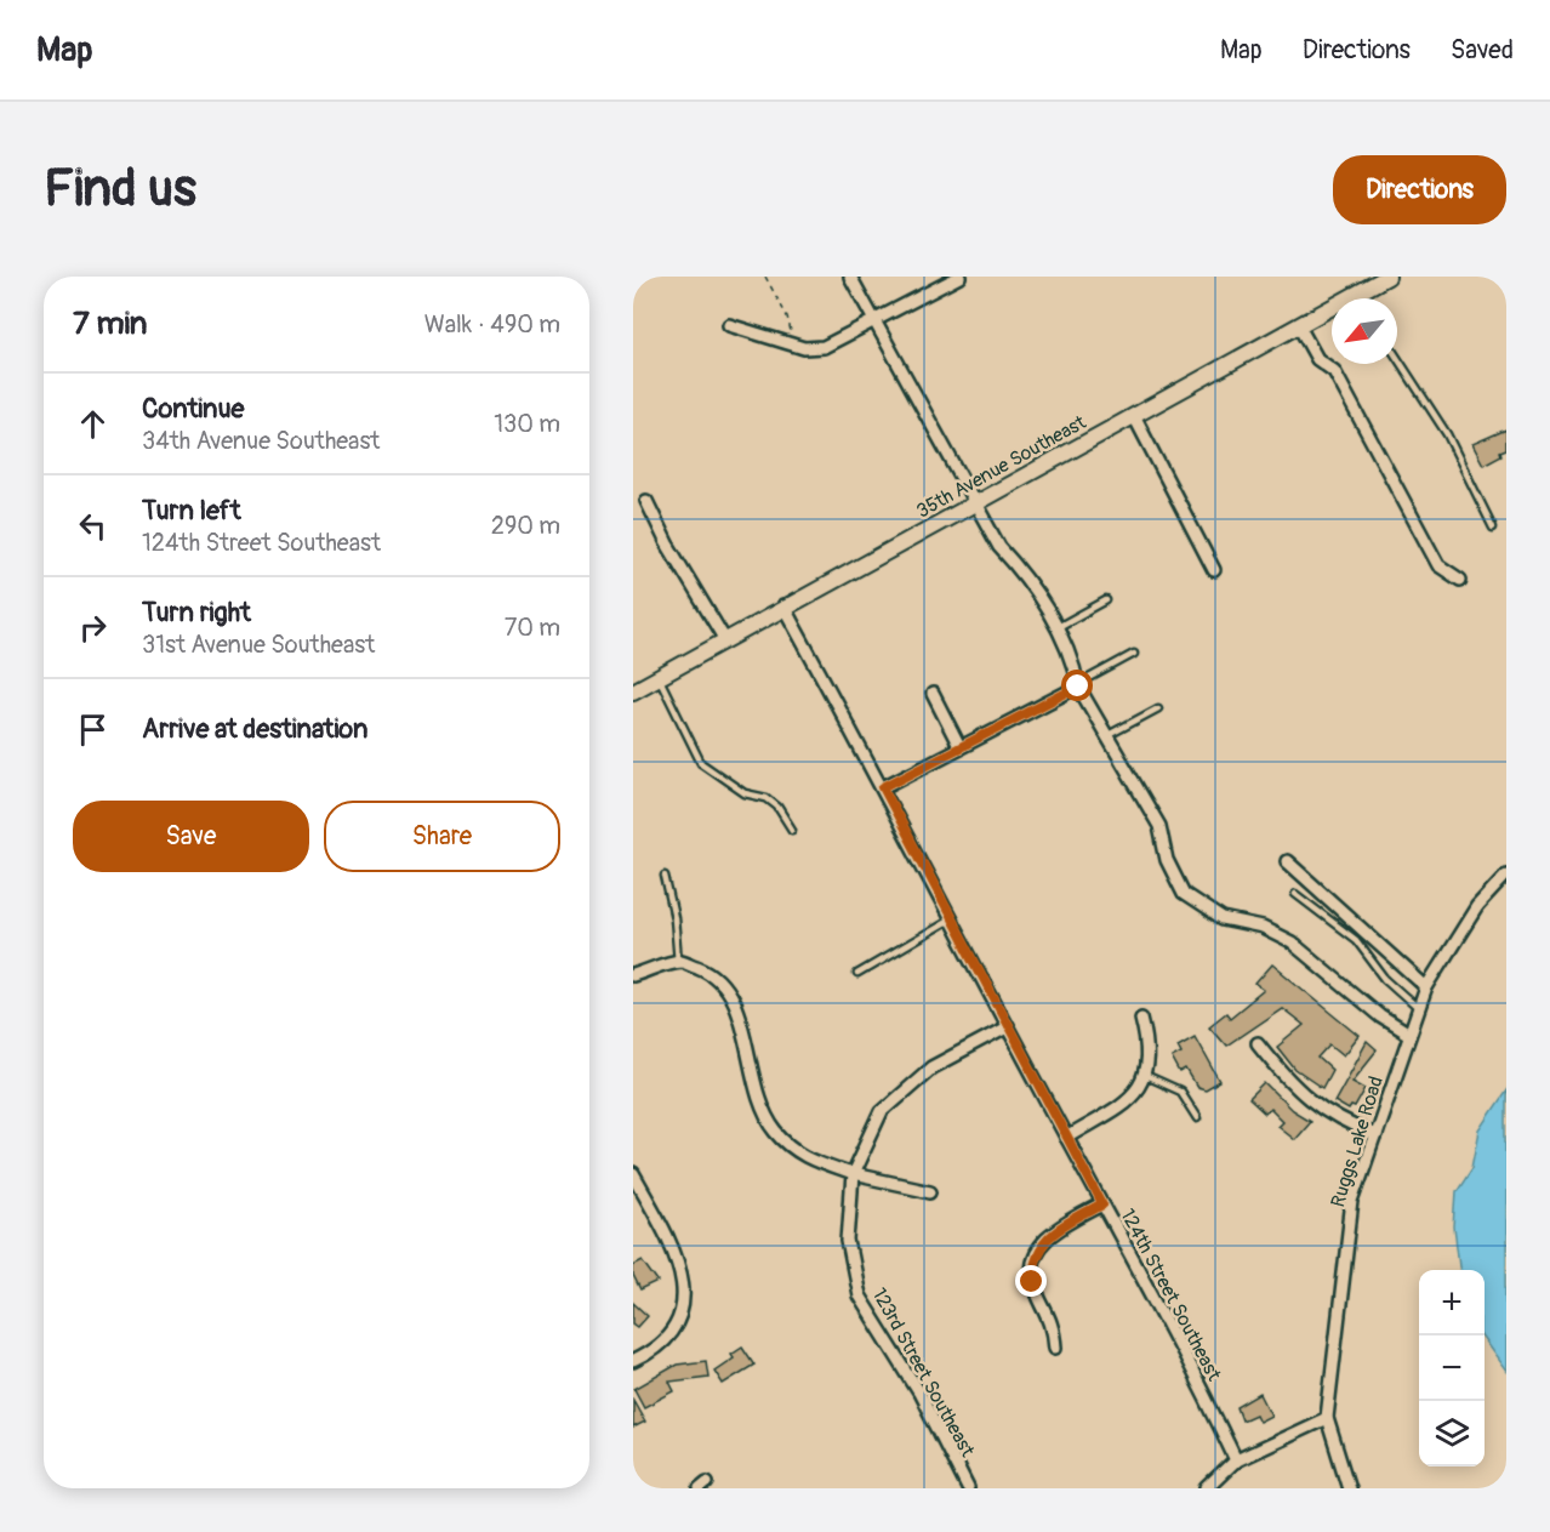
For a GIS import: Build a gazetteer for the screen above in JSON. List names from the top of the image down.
{
  "streets": {
    "street": [
      "35th Avenue Southeast",
      "Ruggs Lake Road",
      "124th Street Southeast",
      "123rd Street Southeast"
    ]
  },
  "crossings": [
    ["35th Avenue Southeast", "124th Street Southeast"]
  ],
  "north": "bottom left",
  "page": {
    "header": "Map",
    "nav": ["Map", "Directions", "Saved"],
    "buttons": [
      "Directions",
      ["Save", "Share"]
    ],
    "title": "Find us",
    "heading": ["7 min", "Walk · 490 m"],
    "list": [
      ["Continue", "34th Avenue Southeast", "130 m"],
      ["Turn left", "124th Street Southeast", "290 m"],
      ["Turn right", "31st Avenue Southeast", "70 m"],
      "Arrive at destination"
    ],
    "map_buttons": ["+", "−"]
  }
}
